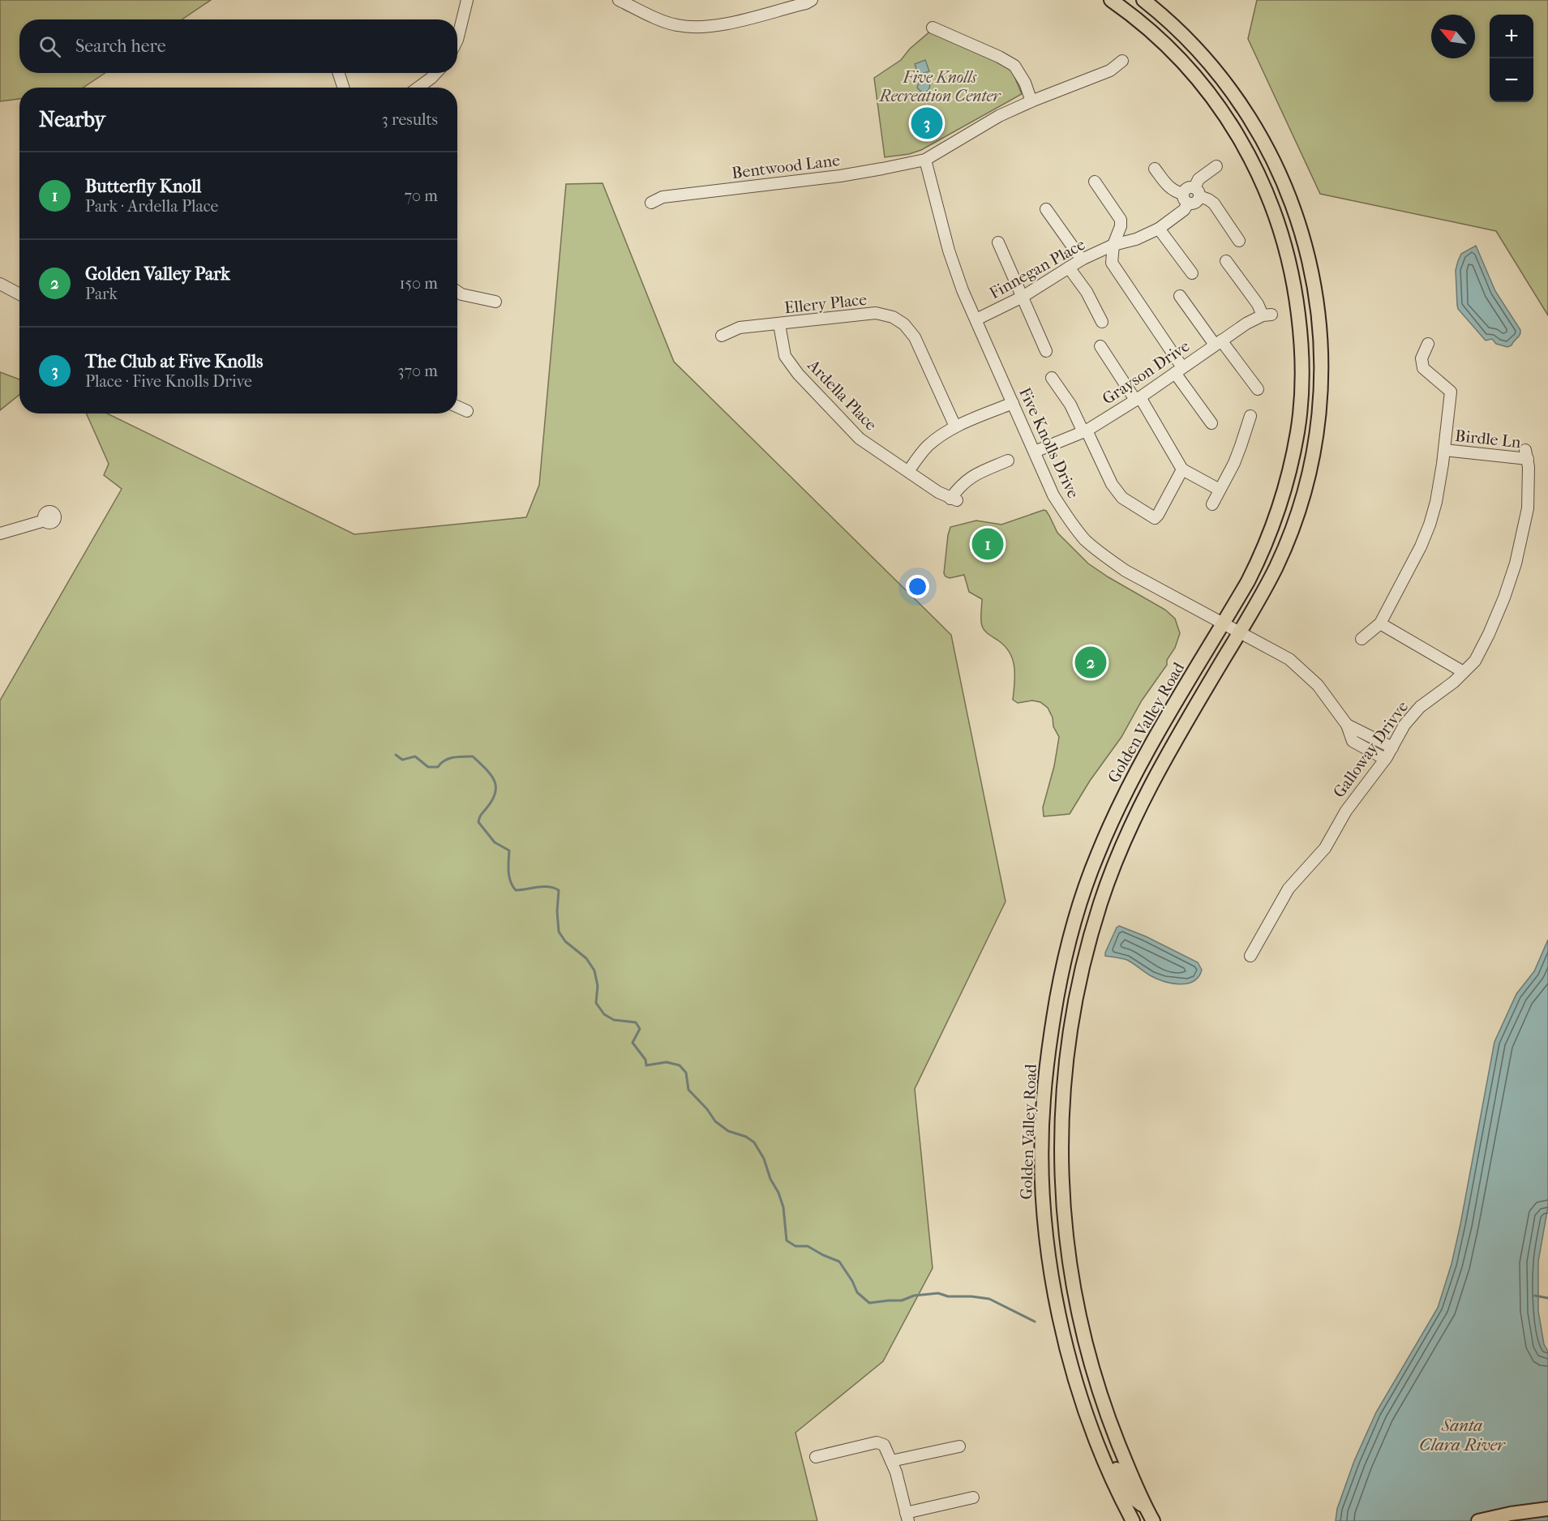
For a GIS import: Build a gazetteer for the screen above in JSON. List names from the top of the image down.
{
  "streets": {
    "main road": ["Golden Valley Road"],
    "street": [
      "Bentwood Lane",
      "Finnegan Place",
      "Ellery Place",
      "Grayson Drive",
      "Ardella Place",
      "Birdle Ln",
      "Five Knolls Drive",
      "Galloway Drivve"
    ]
  },
  "crossings": [
    ["Bentwood Lane", "Five Knolls Drive"],
    ["Finnegan Place", "Five Knolls Drive"],
    ["Ellery Place", "Ardella Place"],
    ["Grayson Drive", "Five Knolls Drive"],
    ["Birdle Ln", "Galloway Drivve"],
    ["Five Knolls Drive", "Golden Valley Road"],
    ["Five Knolls Drive", "Galloway Drivve"]
  ],
  "water": ["Santa Clara River"],
  "parks": ["Five Knolls Recreation Center"],
  "north": "top left",
  "page": {
    "map_buttons": ["+", "−"],
    "search": "Search here",
    "heading": ["Nearby", "3 results"],
    "pins": ["3", "1", "2"],
    "list": [
      {
        "mark": "1",
        "name": "Butterfly Knoll",
        "note": "Park · Ardella Place",
        "value": "70 m"
      },
      {
        "mark": "2",
        "name": "Golden Valley Park",
        "note": "Park",
        "value": "150 m"
      },
      {
        "mark": "3",
        "name": "The Club at Five Knolls",
        "note": "Place · Five Knolls Drive",
        "value": "370 m"
      }
    ]
  }
}
